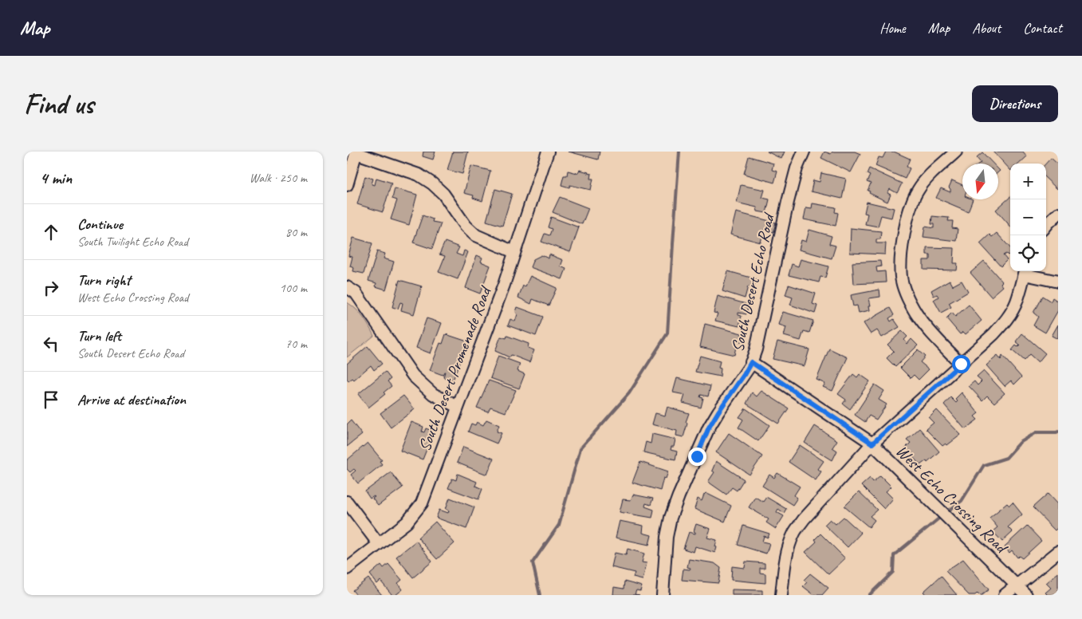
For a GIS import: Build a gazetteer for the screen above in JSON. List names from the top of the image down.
{
  "streets": {
    "street": ["South Desert Echo Road", "South Desert Promenade Road", "West Echo Crossing Road"]
  },
  "crossings": [
    ["South Desert Echo Road", "West Echo Crossing Road"]
  ],
  "north": "bottom",
  "page": {
    "header": "Map",
    "nav": [
      "Home",
      "Map",
      "About",
      "Contact"
    ],
    "buttons": "Directions",
    "title": "Find us",
    "heading": ["4 min", "Walk · 250 m"],
    "map_buttons": ["+", "−"],
    "list": [
      ["Continue", "South Twilight Echo Road", "80 m"],
      ["Turn right", "West Echo Crossing Road", "100 m"],
      ["Turn left", "South Desert Echo Road", "70 m"],
      "Arrive at destination"
    ]
  }
}
